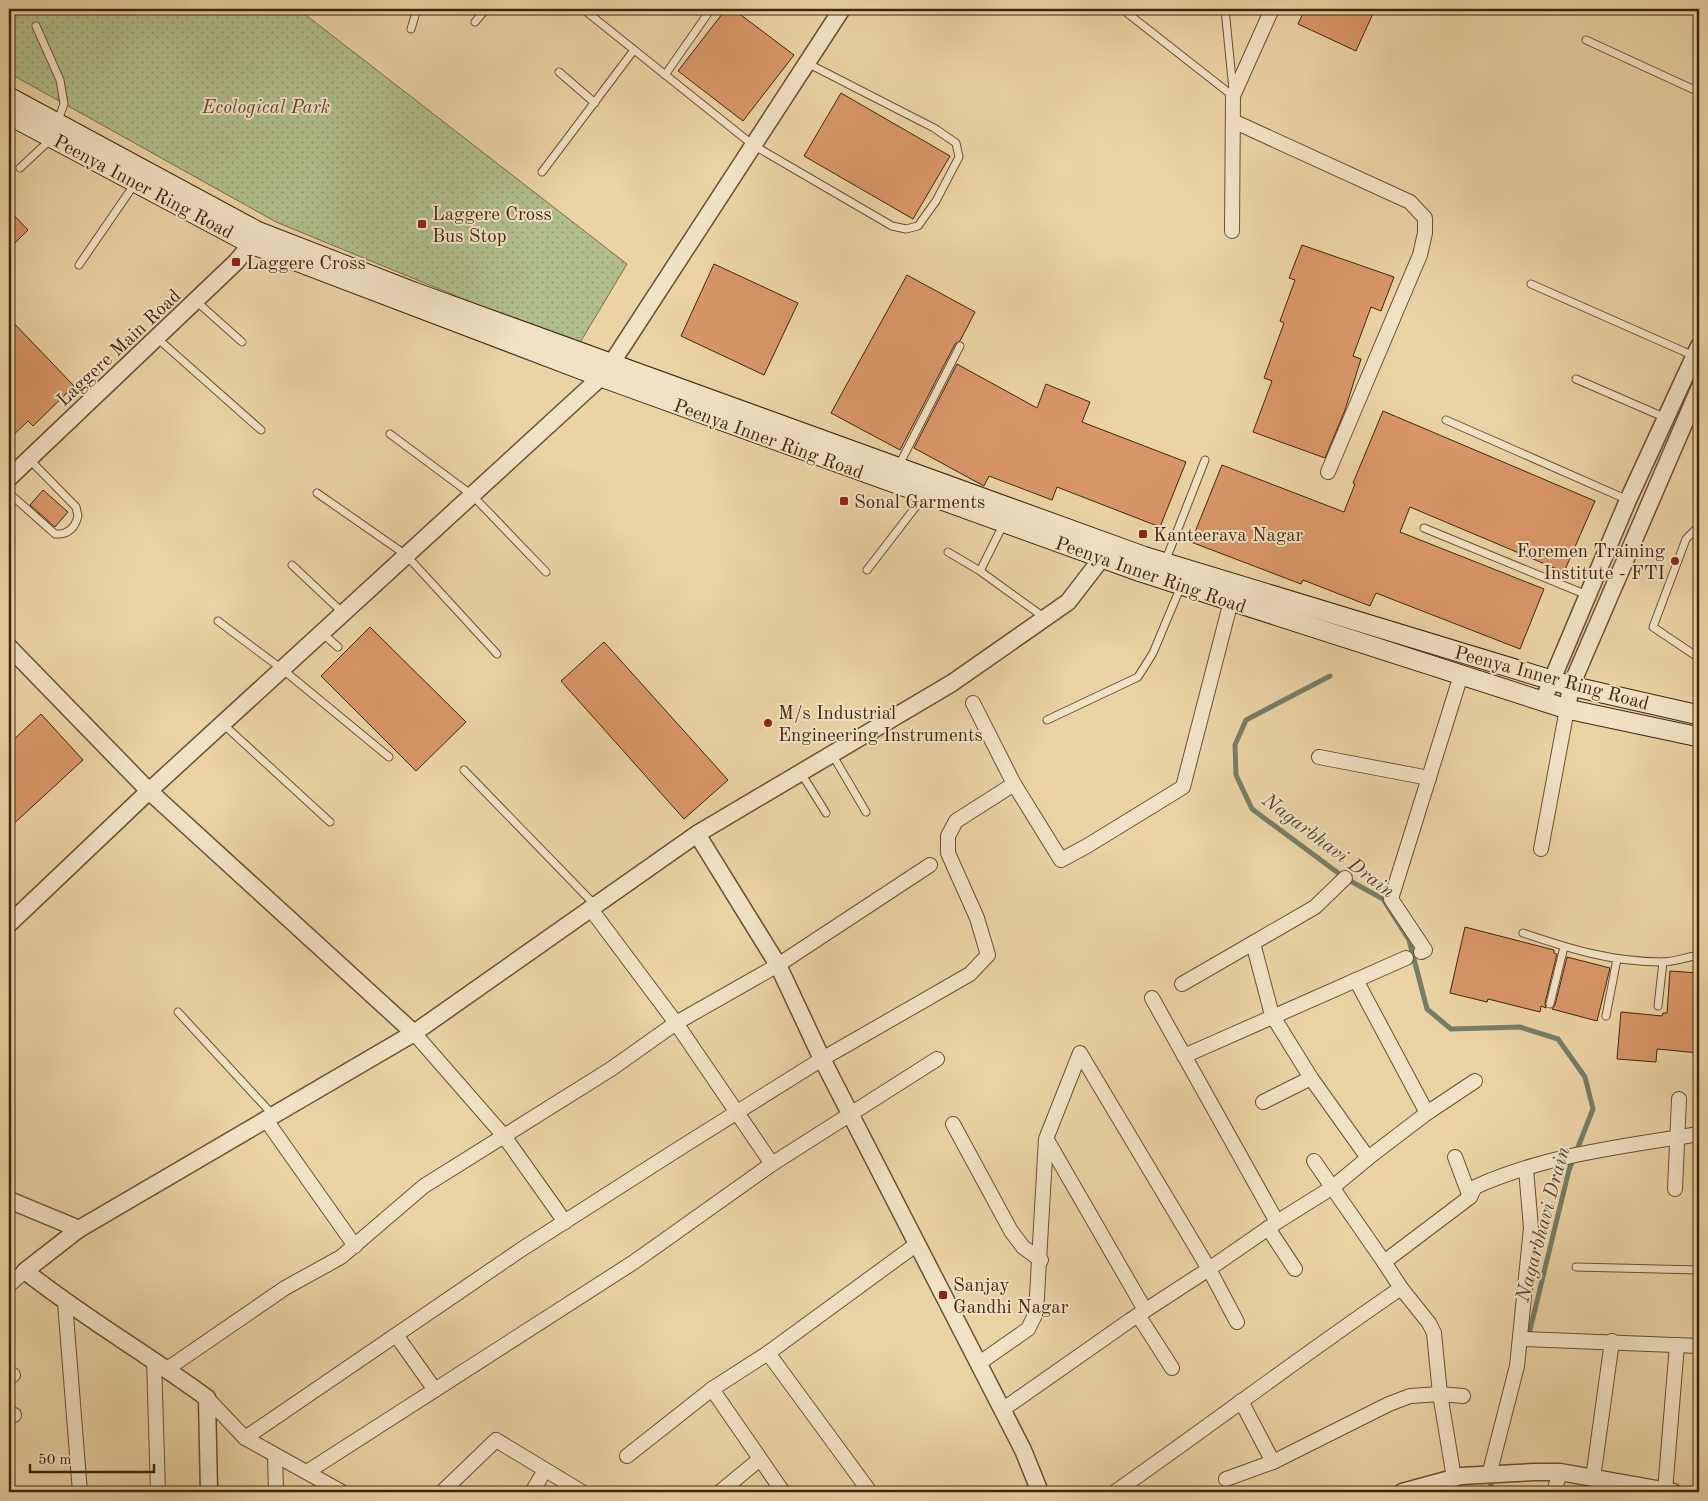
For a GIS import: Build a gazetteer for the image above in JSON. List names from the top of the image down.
{
  "streets": {
    "main road": ["Peenya Inner Ring Road"],
    "street": ["Laggere Main Road"]
  },
  "crossings": [
    ["Peenya Inner Ring Road", "Laggere Main Road"]
  ],
  "water": ["Nagarbhavi Drain"],
  "parks": ["Ecological Park"],
  "places": {
    "transit": [
      "Laggere Cross Bus Stop",
      "Laggere Cross",
      "Sonal Garments",
      "Kanteerava Nagar",
      "Sanjay Gandhi Nagar"
    ],
    "other": ["Foremen Training Institute - FTI", "M/s Industrial Engineering Instruments"]
  },
  "scale_bar": "50 m"
}
